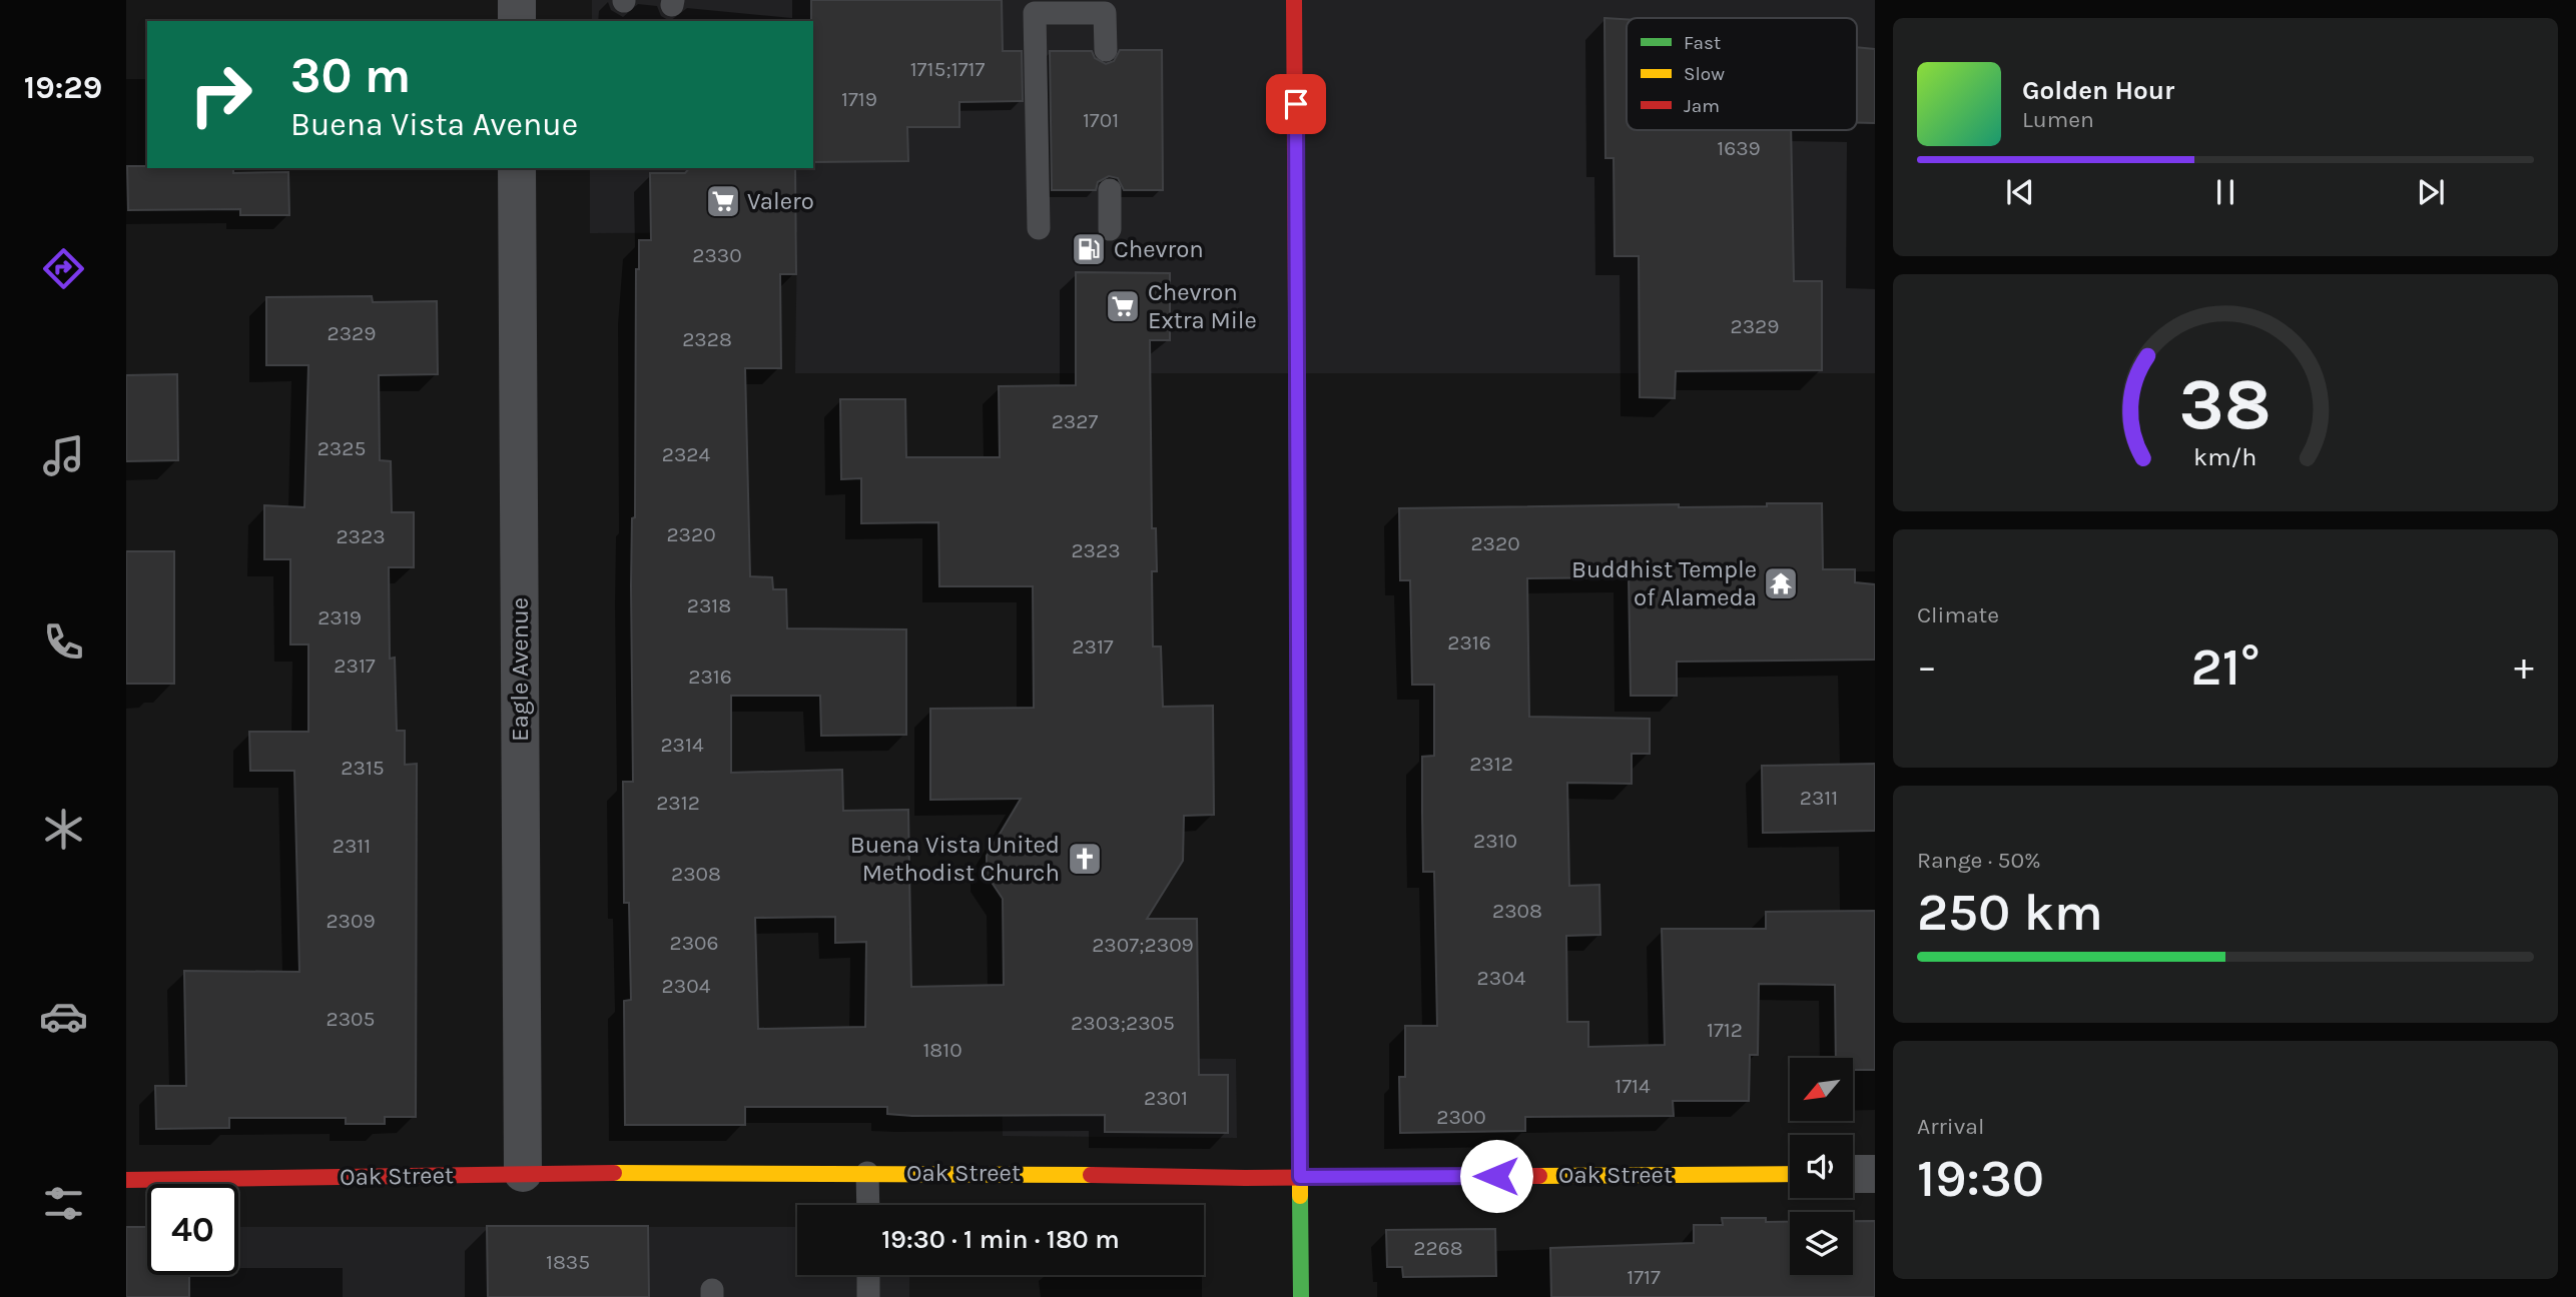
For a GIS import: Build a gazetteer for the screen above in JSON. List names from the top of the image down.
{
  "streets": {
    "street": ["Eagle Avenue", "Oak Street"]
  },
  "crossings": [
    ["Eagle Avenue", "Oak Street"]
  ],
  "places": {
    "supermarket": ["Valero", "Chevron Extra Mile"],
    "fuel station": ["Chevron"],
    "temple": ["Buddhist Temple of Alameda"],
    "church": ["Buena Vista United Methodist Church"]
  },
  "house_numbers": [
    "1715;1717",
    "1719",
    "1701",
    "1639",
    "2330",
    "2329",
    "2329",
    "2328",
    "2327",
    "2325",
    "2324",
    "2320",
    "2323",
    "2320",
    "2323",
    "2318",
    "2319",
    "2316",
    "2317",
    "2317",
    "2316",
    "2314",
    "2312",
    "2315",
    "2311",
    "2312",
    "2310",
    "2311",
    "2308",
    "2308",
    "2309",
    "2306",
    "2307;2309",
    "2304",
    "2304",
    "2305",
    "2303;2305",
    "1712",
    "1810",
    "1714",
    "2301",
    "2300",
    "2268",
    "1835",
    "1717"
  ],
  "legend": ["Fast", "Slow", "Jam"],
  "north": "bottom left",
  "page": {
    "tabs": "19:29",
    "turn": ["30 m", "Buena Vista Avenue"],
    "song": ["Golden Hour", "Lumen"],
    "tile": [
      "Climate",
      ["Range · 50%", "250 km"],
      ["Arrival", "19:30"]
    ],
    "heat": ["−", "21°", "+"],
    "limit": "40",
    "trip": "19:30 · 1 min · 180 m",
    "gauge": ["38", "km/h"]
  }
}
